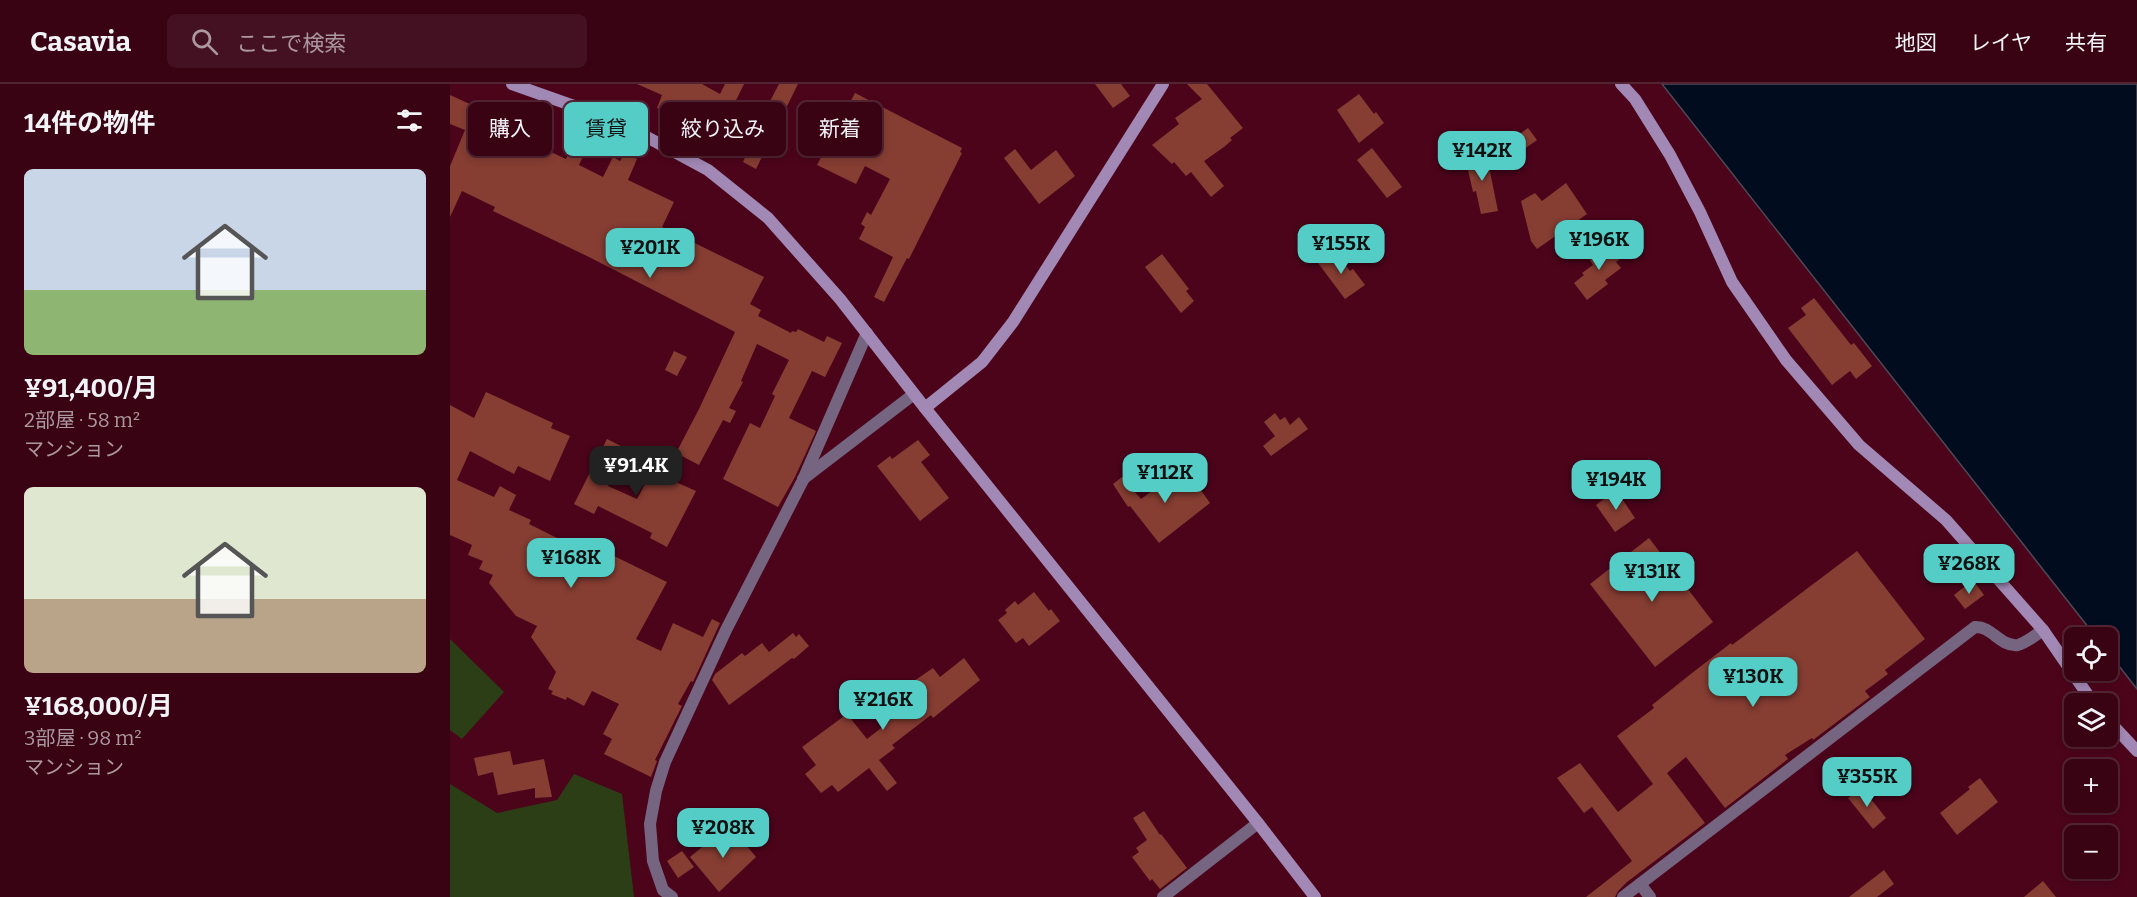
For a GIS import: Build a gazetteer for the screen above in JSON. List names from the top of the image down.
{
  "page": {
    "header": "Casavia",
    "search": "ここで検索",
    "nav": ["地図", "レイヤ", "共有"],
    "heading": "14件の物件",
    "chip": [
      "購入",
      "賃貸",
      "絞り込み",
      "新着"
    ],
    "price": [
      "¥142K",
      "¥196K",
      "¥155K",
      "¥201K",
      "¥91.4K",
      "¥112K",
      "¥194K",
      "¥168K",
      "¥268K",
      "¥131K",
      "¥130K",
      "¥216K",
      "¥355K",
      "¥208K"
    ],
    "list": [
      {
        "name": "¥91,400/月",
        "note": "2部屋 · 58 m² · マンション"
      },
      {
        "name": "¥168,000/月",
        "note": "3部屋 · 98 m² · マンション"
      }
    ],
    "map_buttons": ["+", "−"]
  }
}
